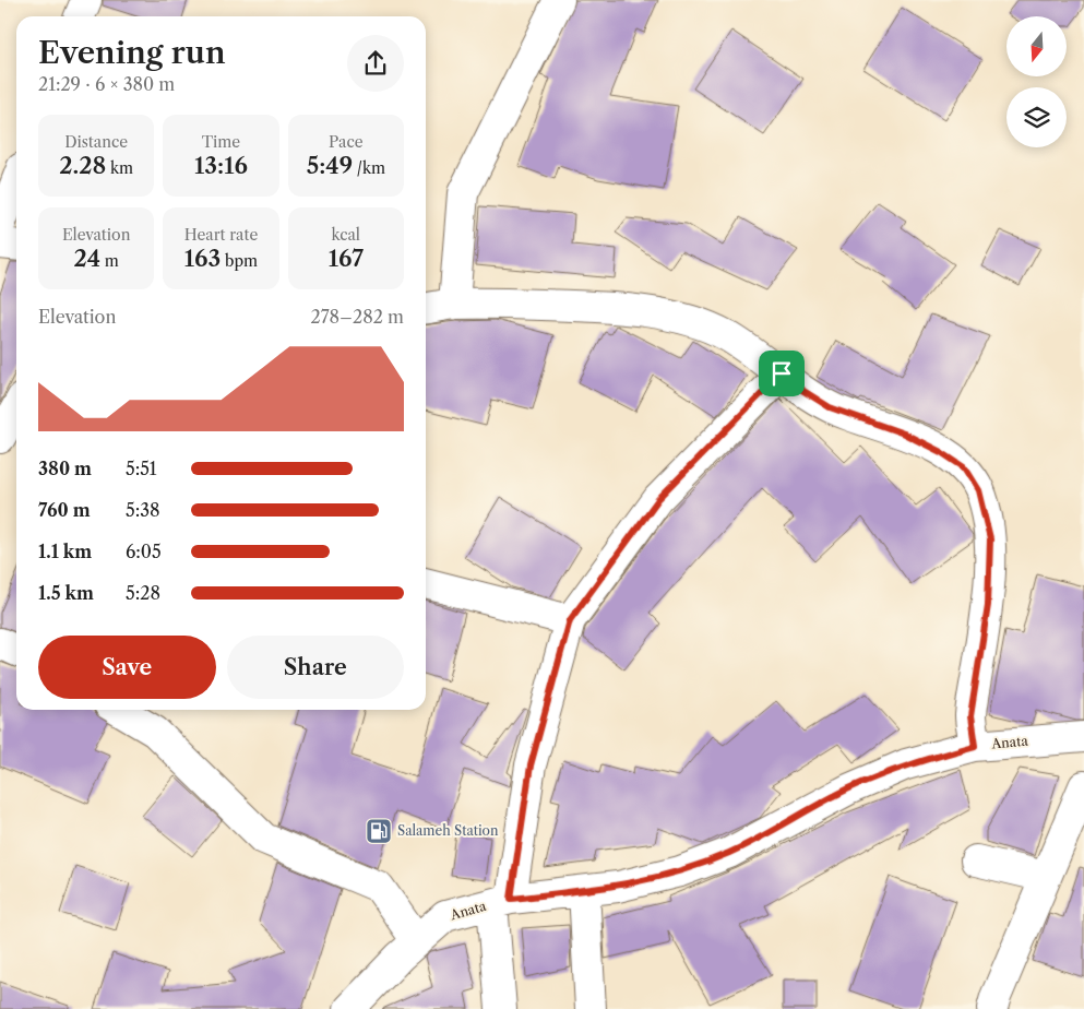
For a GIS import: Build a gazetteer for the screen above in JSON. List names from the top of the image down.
{
  "streets": {
    "street": ["Anata"]
  },
  "places": {
    "fuel station": ["Salameh Station"]
  },
  "north": "bottom",
  "page": {
    "heading": ["Evening run", "21:29 · 6 × 380 m"],
    "stats": [
      ["Distance", "2.28 km"],
      ["Time", "13:16"],
      ["Pace", "5:49 /km"],
      ["Elevation", "24 m"],
      ["Heart rate", "163 bpm"],
      ["kcal", "167"]
    ],
    "chart": ["Elevation", "278–282 m"],
    "list": [
      {
        "name": "380 m",
        "note": "5:51"
      },
      {
        "name": "760 m",
        "note": "5:38"
      },
      {
        "name": "1.1 km",
        "note": "6:05"
      },
      {
        "name": "1.5 km",
        "note": "5:28"
      }
    ],
    "buttons": ["Save", "Share"]
  }
}
